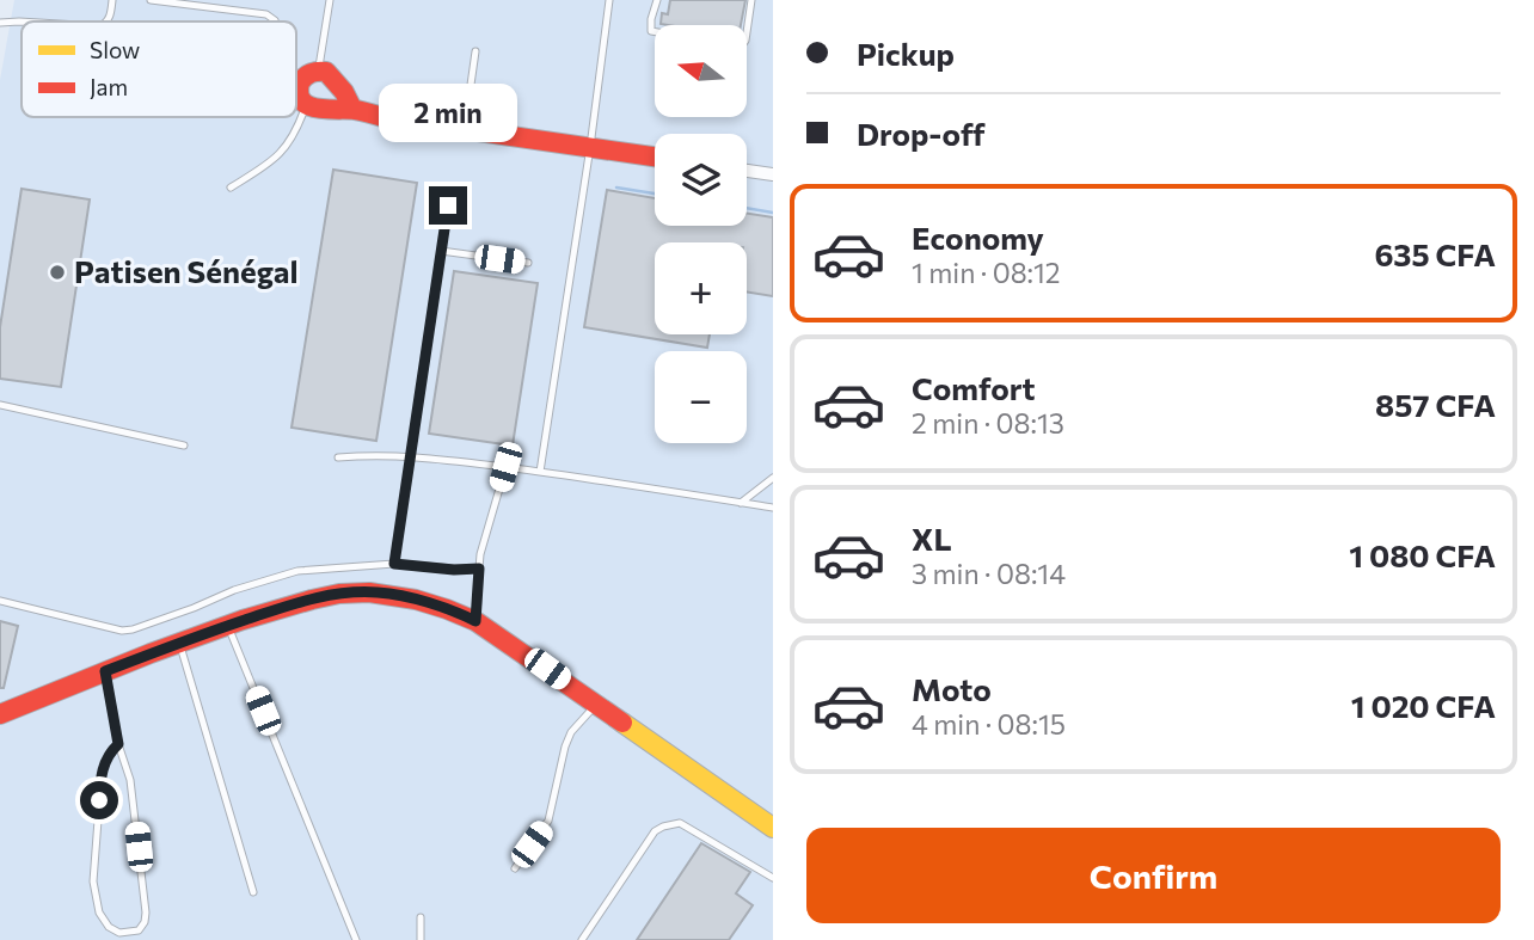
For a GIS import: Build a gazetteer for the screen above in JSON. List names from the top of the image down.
{
  "places": ["Patisen Sénégal"],
  "legend": ["Slow", "Jam"],
  "north": "left",
  "page": {
    "banner": ["Pickup", "Drop-off"],
    "map_buttons": ["+", "−"],
    "bubble": "2 min",
    "list": [
      {
        "name": "Economy",
        "note": "1 min · 08:12",
        "value": "635 CFA"
      },
      {
        "name": "Comfort",
        "note": "2 min · 08:13",
        "value": "857 CFA"
      },
      {
        "name": "XL",
        "note": "3 min · 08:14",
        "value": "1 080 CFA"
      },
      {
        "name": "Moto",
        "note": "4 min · 08:15",
        "value": "1 020 CFA"
      }
    ],
    "buttons": "Confirm"
  }
}
